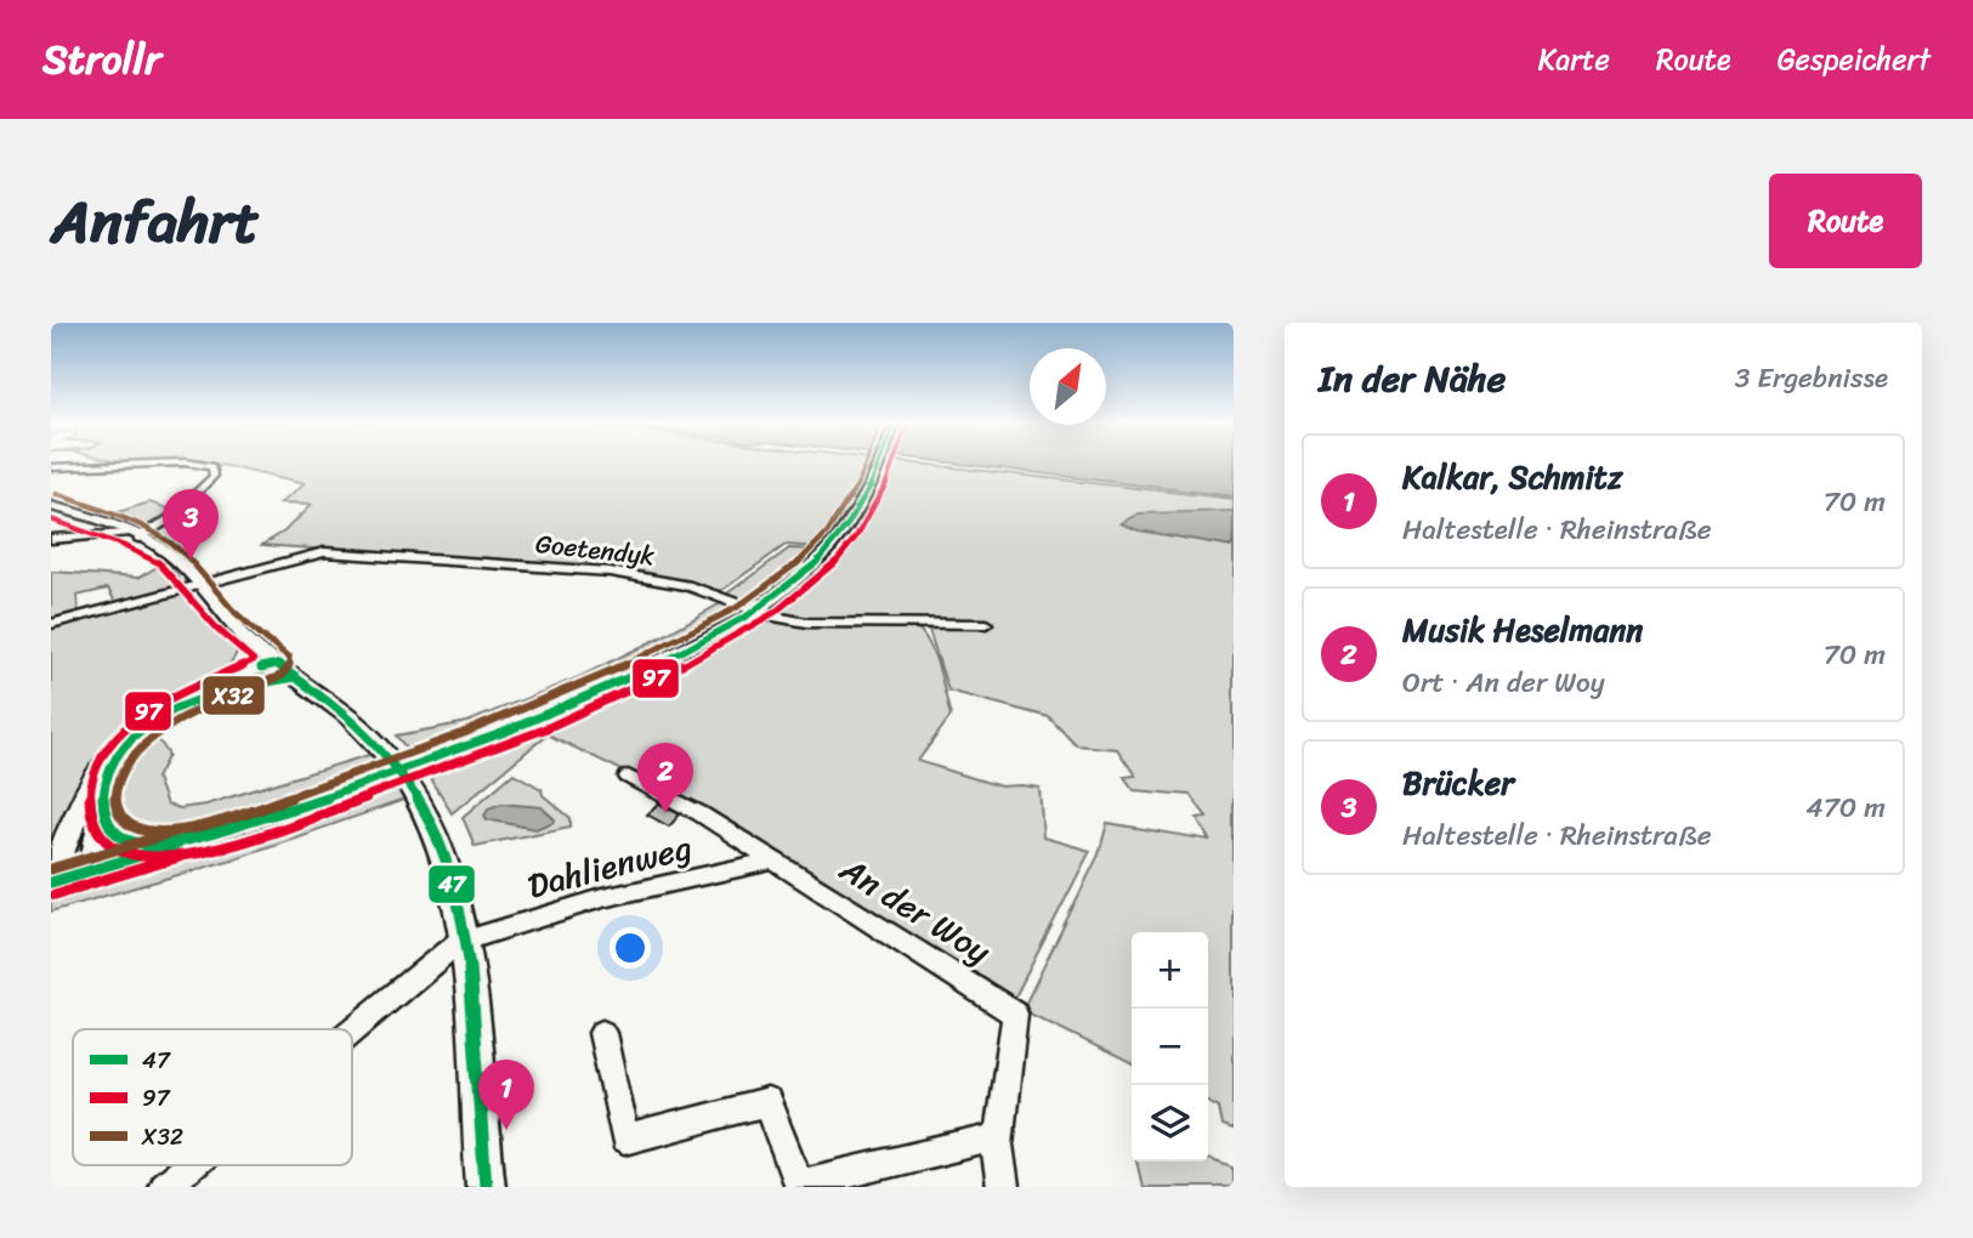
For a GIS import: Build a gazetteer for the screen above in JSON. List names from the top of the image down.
{
  "streets": {
    "street": ["Goetendyk", "Dahlienweg", "An der Woy"]
  },
  "crossings": [
    ["Dahlienweg", "An der Woy"]
  ],
  "lines": ["transit line 47", "transit line 97", "transit line X32"],
  "legend": ["47", "97", "X32"],
  "north": "top right",
  "page": {
    "header": "Strollr",
    "nav": ["Karte", "Route", "Gespeichert"],
    "title": "Anfahrt",
    "buttons": "Route",
    "heading": ["In der Nähe", "3 Ergebnisse"],
    "list": [
      {
        "mark": "1",
        "name": "Kalkar, Schmitz",
        "note": "Haltestelle · Rheinstraße",
        "value": "70 m"
      },
      {
        "mark": "2",
        "name": "Musik Heselmann",
        "note": "Ort · An der Woy",
        "value": "70 m"
      },
      {
        "mark": "3",
        "name": "Brücker",
        "note": "Haltestelle · Rheinstraße",
        "value": "470 m"
      }
    ],
    "pins": ["3", "2", "1"],
    "map_buttons": ["+", "−"]
  }
}
